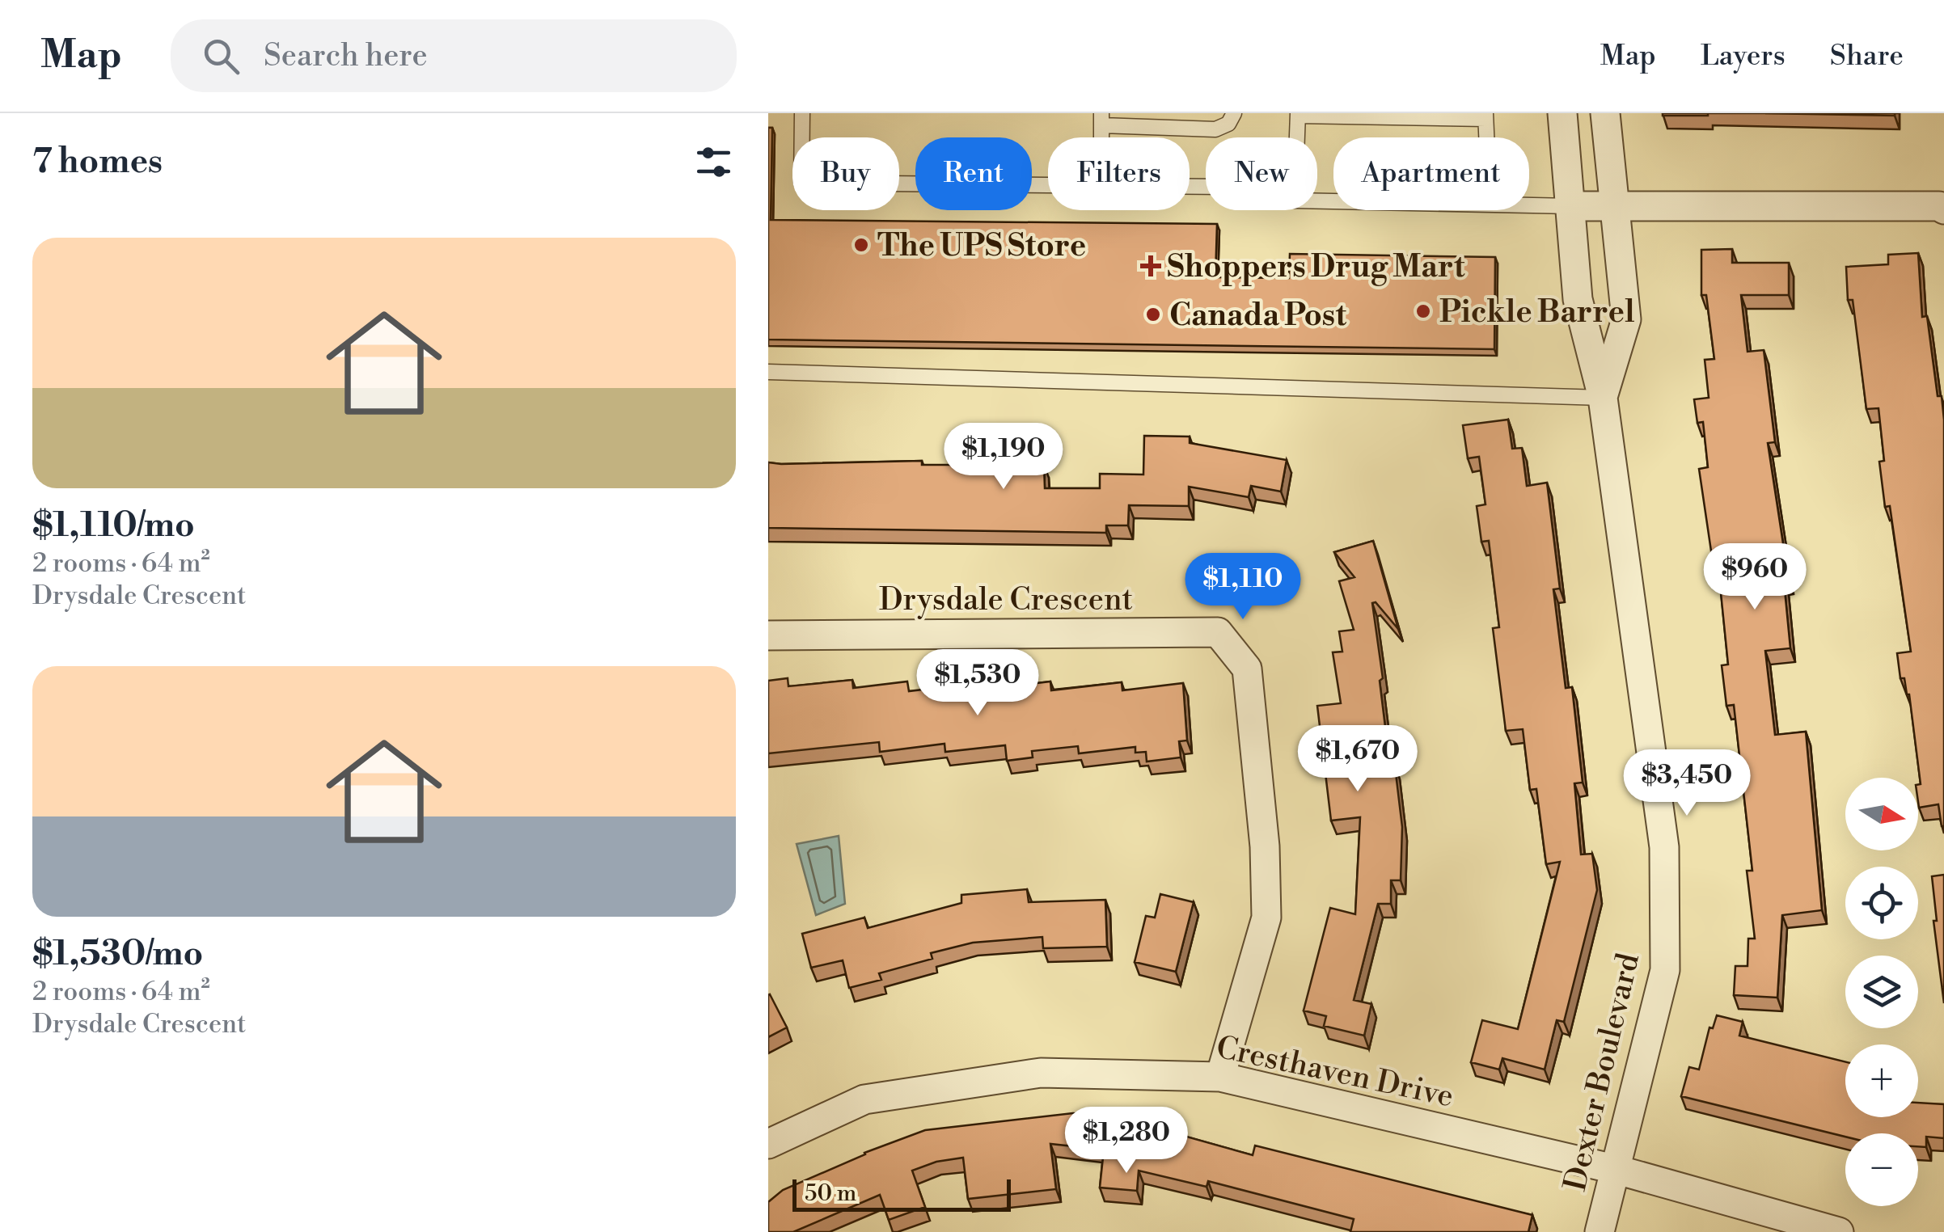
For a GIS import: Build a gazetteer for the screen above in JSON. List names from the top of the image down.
{
  "streets": {
    "street": ["Drysdale Crescent", "Cresthaven Drive", "Dexter Boulevard"]
  },
  "crossings": [
    ["Drysdale Crescent", "Cresthaven Drive"],
    ["Cresthaven Drive", "Dexter Boulevard"]
  ],
  "places": {
    "other": ["The UPS Store", "Pickle Barrel", "Canada Post"],
    "health": ["Shoppers Drug Mart"]
  },
  "scale_bar": "50 m",
  "north": "right",
  "page": {
    "header": "Map",
    "search": "Search here",
    "nav": ["Map", "Layers", "Share"],
    "heading": "7 homes",
    "chip": [
      "Buy",
      "Rent",
      "Filters",
      "New",
      "Apartment"
    ],
    "list": [
      {
        "name": "$1,110/mo",
        "note": "2 rooms · 64 m² · Drysdale Crescent"
      },
      {
        "name": "$1,530/mo",
        "note": "2 rooms · 64 m² · Drysdale Crescent"
      }
    ],
    "price": [
      "$1,190",
      "$960",
      "$1,110",
      "$1,530",
      "$1,670",
      "$3,450",
      "$1,280"
    ],
    "map_buttons": ["+", "−"],
    "scale": "50 m"
  }
}
